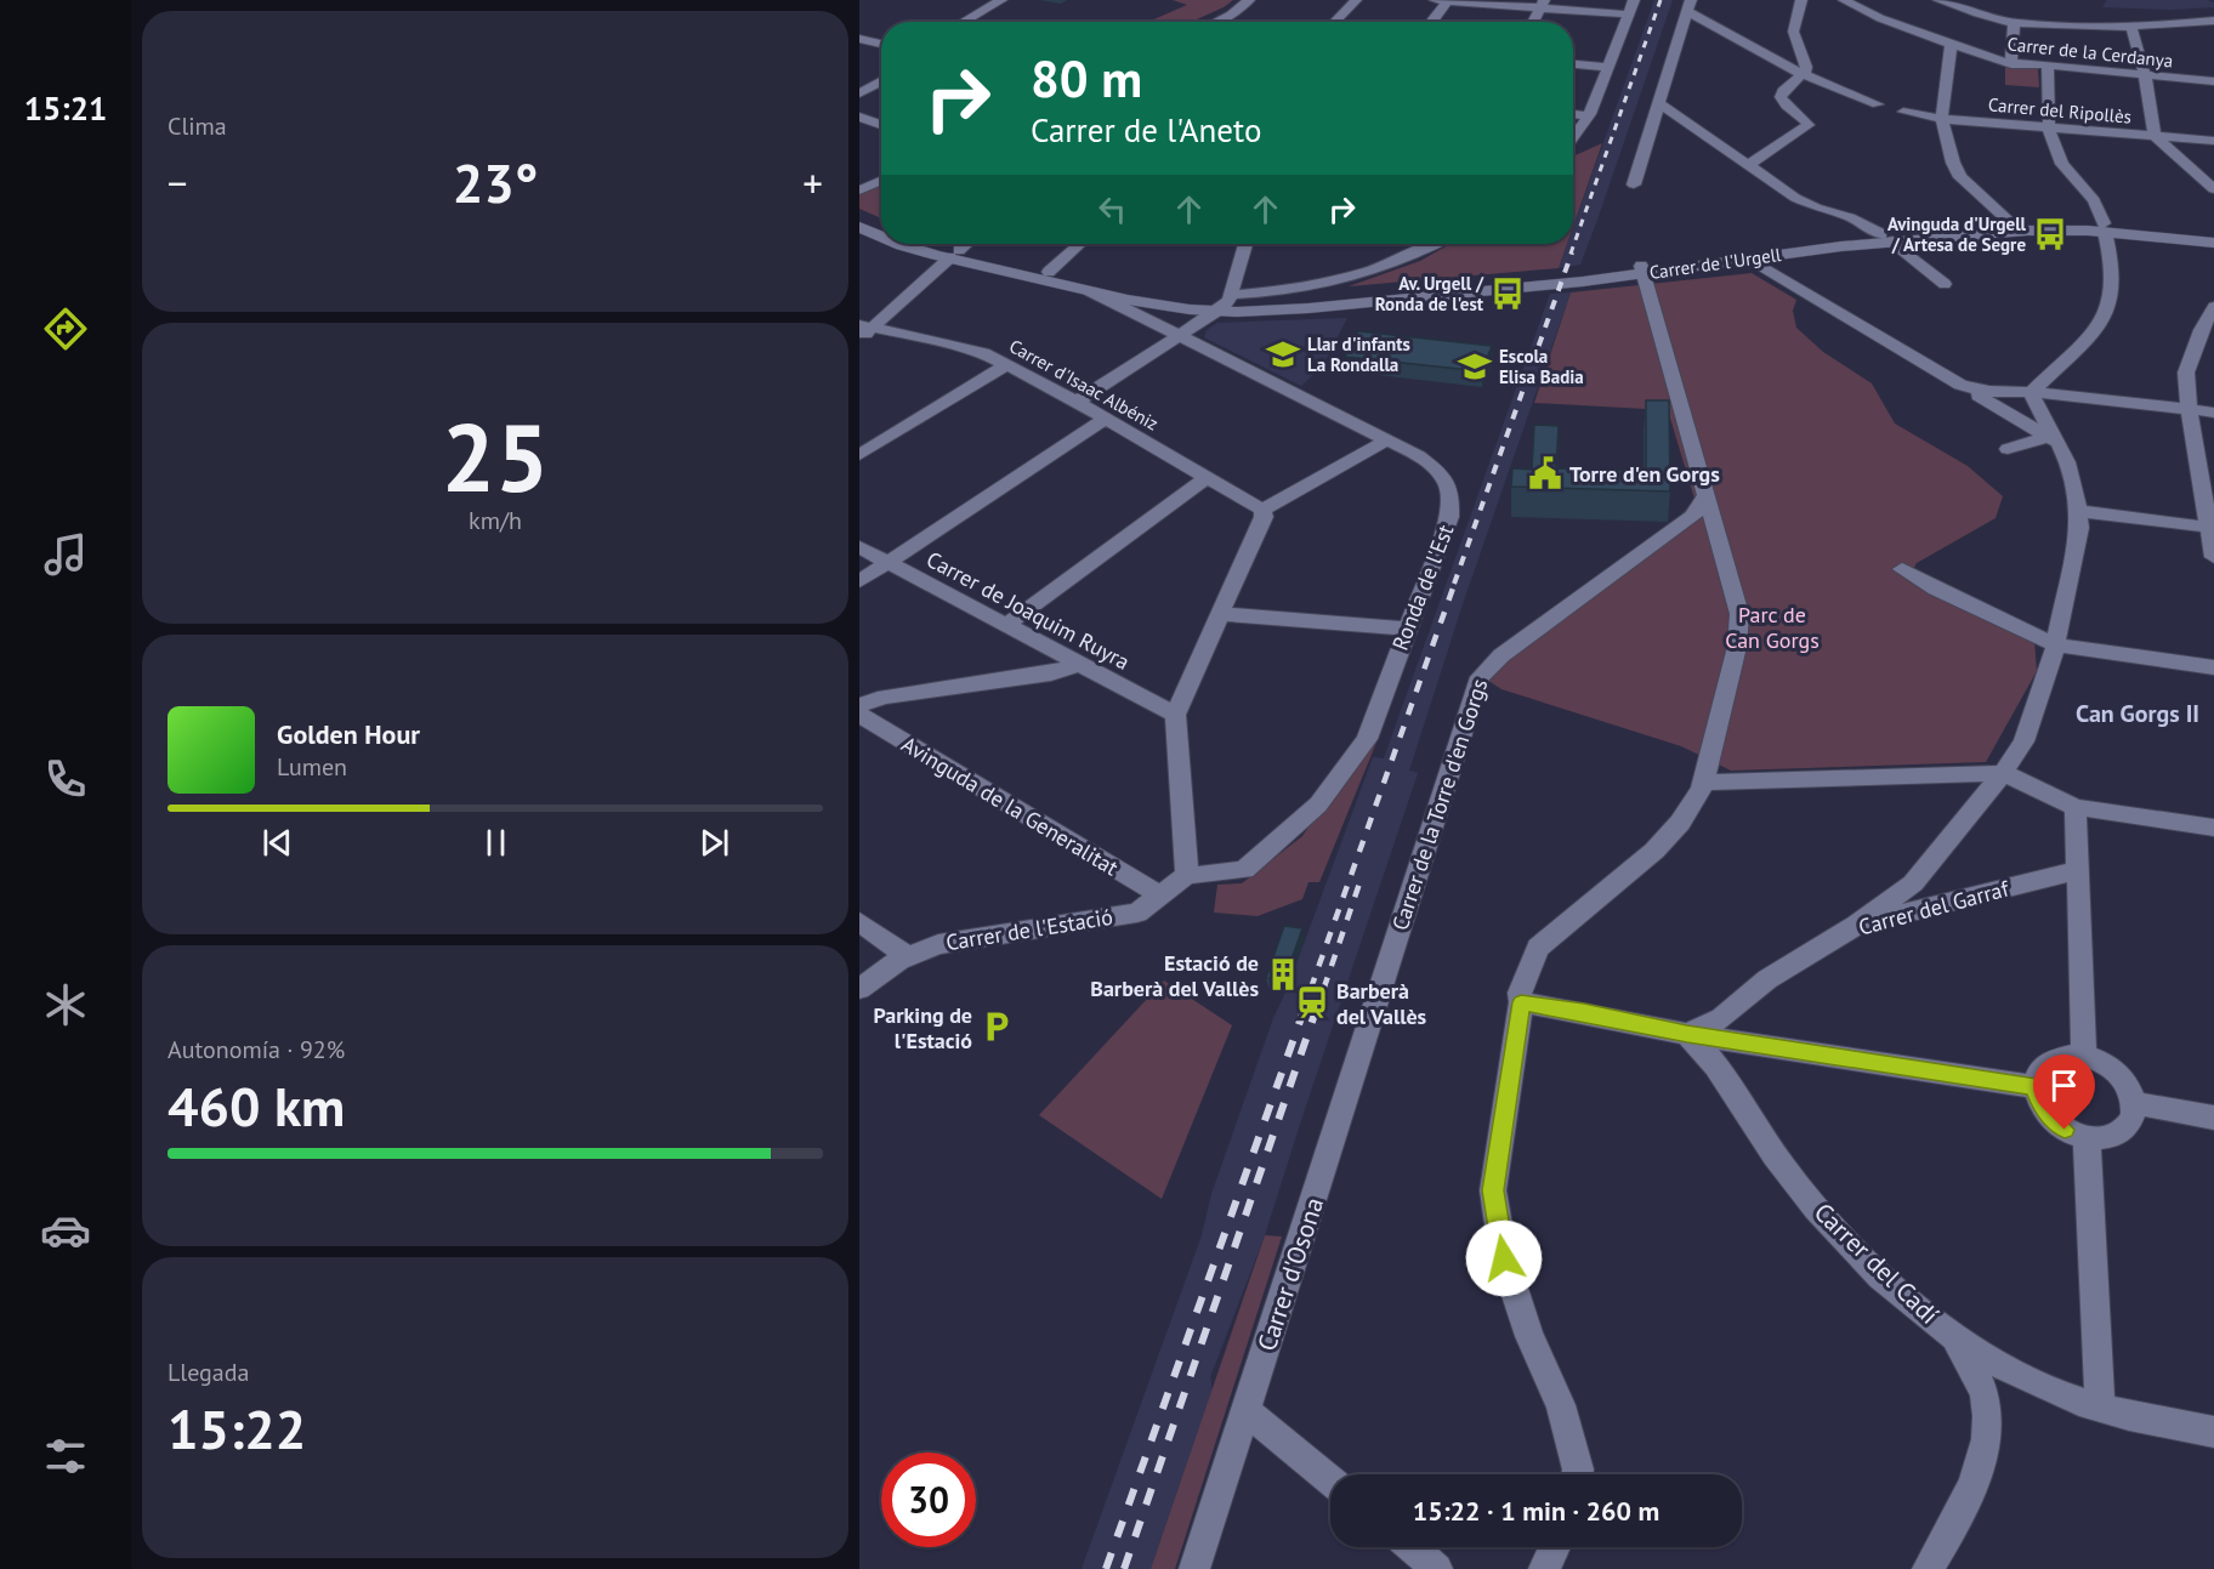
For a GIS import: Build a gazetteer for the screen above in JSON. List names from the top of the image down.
{
  "streets": {
    "street": [
      "Carrer de la Cerdanya",
      "Carrer del Ripollès",
      "Carrer de l'Urgell",
      "Carrer d'Isaac Albéniz",
      "Ronda de l'Est",
      "Carrer de Joaquim Ruyra",
      "Carrer de la Torre d'en Gorgs",
      "Avinguda de la Generalitat",
      "Carrer del Garraf",
      "Carrer de l'Estació",
      "Carrer del Cadí",
      "Carrer d'Osona"
    ]
  },
  "crossings": [
    ["Carrer de l'Urgell", "Ronda de l'Est"],
    ["Carrer de la Torre d'en Gorgs", "Carrer d'Osona"],
    ["Avinguda de la Generalitat", "Carrer de l'Estació"],
    ["Carrer del Garraf", "Carrer del Cadí"]
  ],
  "districts": ["Can Gorgs II"],
  "parks": ["Parc de Can Gorgs"],
  "places": {
    "bus stop": ["Avinguda d'Urgell / Artesa de Segre", "Av. Urgell / Ronda de l'est"],
    "school or university": ["Llar d'infants La Rondalla", "Escola Elisa Badia"],
    "public building": ["Torre d'en Gorgs"],
    "building": ["Estació de Barberà del Vallès"],
    "station": ["Barberà del Vallès"],
    "parking": ["Parking de l'Estació"]
  },
  "page": {
    "tabs": "15:21",
    "tile": [
      "Clima",
      ["25", "km/h"],
      ["Autonomía · 92%", "460 km"],
      ["Llegada", "15:22"]
    ],
    "turn": ["80 m", "Carrer de l'Aneto"],
    "heat": ["−", "23°", "+"],
    "song": ["Golden Hour", "Lumen"],
    "limit": "30",
    "trip": "15:22 · 1 min · 260 m"
  }
}
